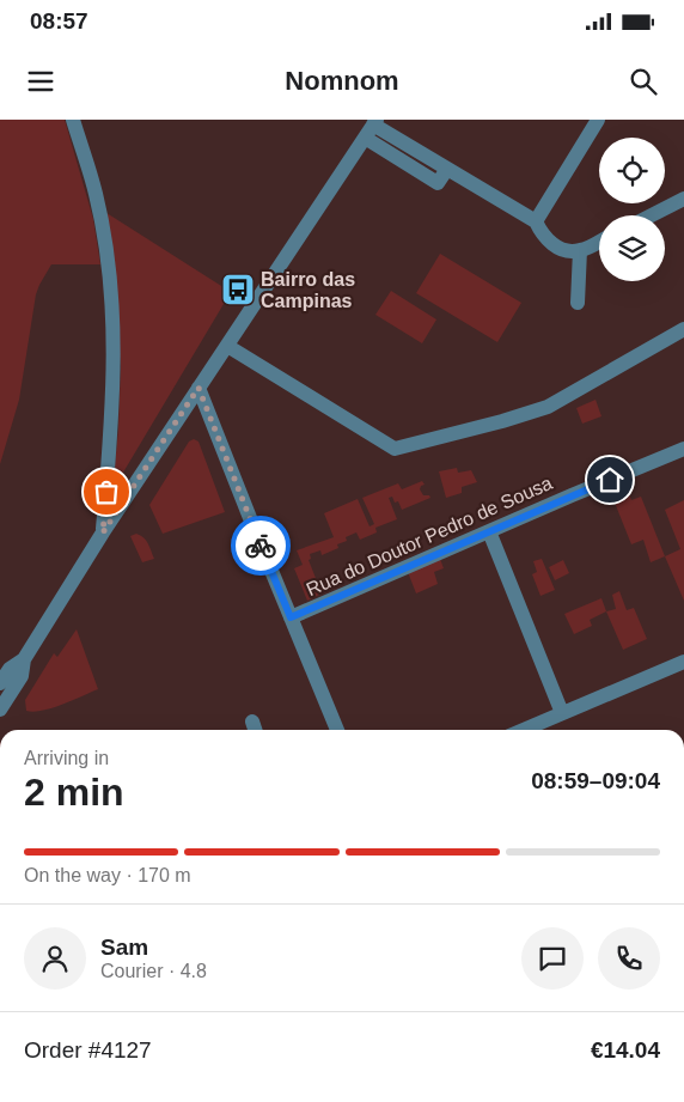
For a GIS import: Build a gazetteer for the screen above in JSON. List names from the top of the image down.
{
  "streets": {
    "street": ["Rua do Doutor Pedro de Sousa"]
  },
  "places": {
    "bus stop": ["Bairro das Campinas"]
  },
  "page": {
    "status": "08:57",
    "header": "Nomnom",
    "heading": ["2 min", "Arriving in", "08:59–09:04"],
    "panel": [
      "Sam",
      "Courier · 4.8",
      "Order #4127",
      "€14.04"
    ],
    "bar": "On the way · 170 m"
  }
}
